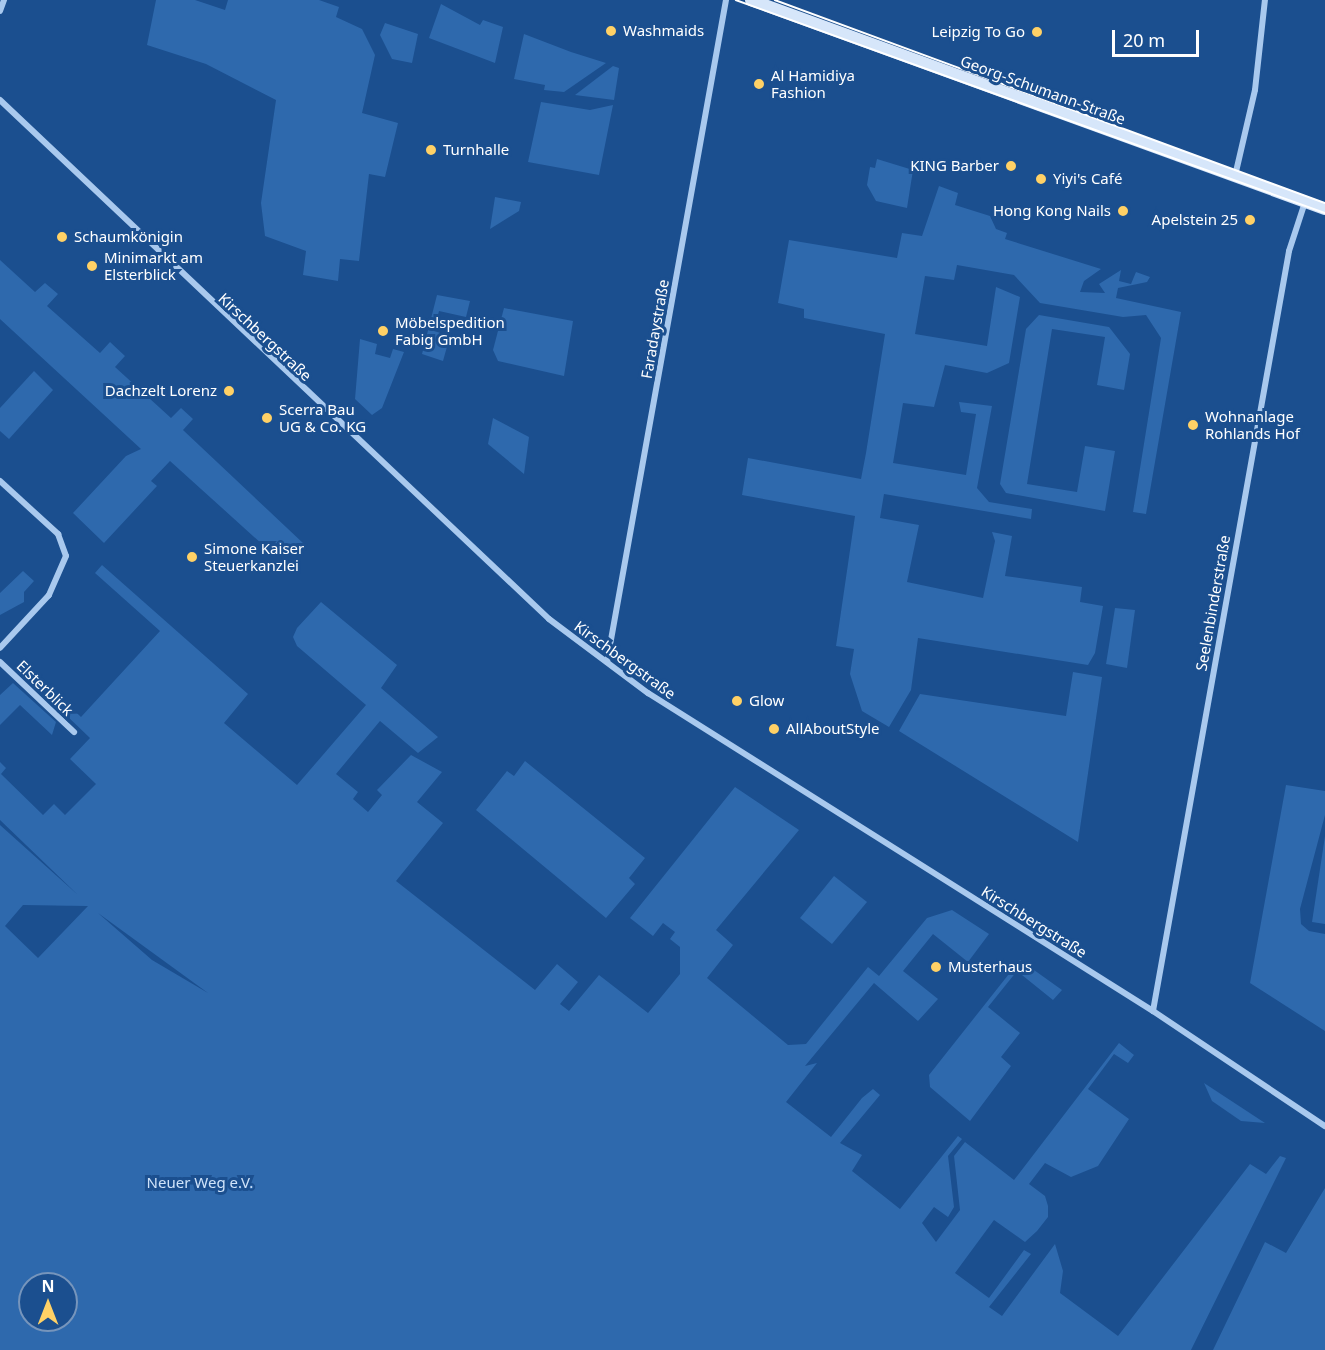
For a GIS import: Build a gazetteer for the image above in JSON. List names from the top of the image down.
{
  "streets": {
    "main road": ["Georg-Schumann-Straße"],
    "street": [
      "Faradaystraße",
      "Kirschbergstraße",
      "Seelenbinderstraße",
      "Elsterblick"
    ]
  },
  "crossings": [
    ["Georg-Schumann-Straße", "Seelenbinderstraße"],
    ["Faradaystraße", "Kirschbergstraße"],
    ["Kirschbergstraße", "Seelenbinderstraße"]
  ],
  "parks": ["Neuer Weg e.V."],
  "places": [
    "Washmaids",
    "Leipzig To Go",
    "Al Hamidiya Fashion",
    "Turnhalle",
    "KING Barber",
    "Yiyi's Café",
    "Hong Kong Nails",
    "Apelstein 25",
    "Schaumkönigin",
    "Minimarkt am Elsterblick",
    "Möbelspedition Fabig GmbH",
    "Dachzelt Lorenz",
    "Scerra Bau UG & Co. KG",
    "Wohnanlage Rohlands Hof",
    "Simone Kaiser Steuerkanzlei",
    "Glow",
    "AllAboutStyle",
    "Musterhaus"
  ],
  "scale_bar": "20 m",
  "north": "top"
}
